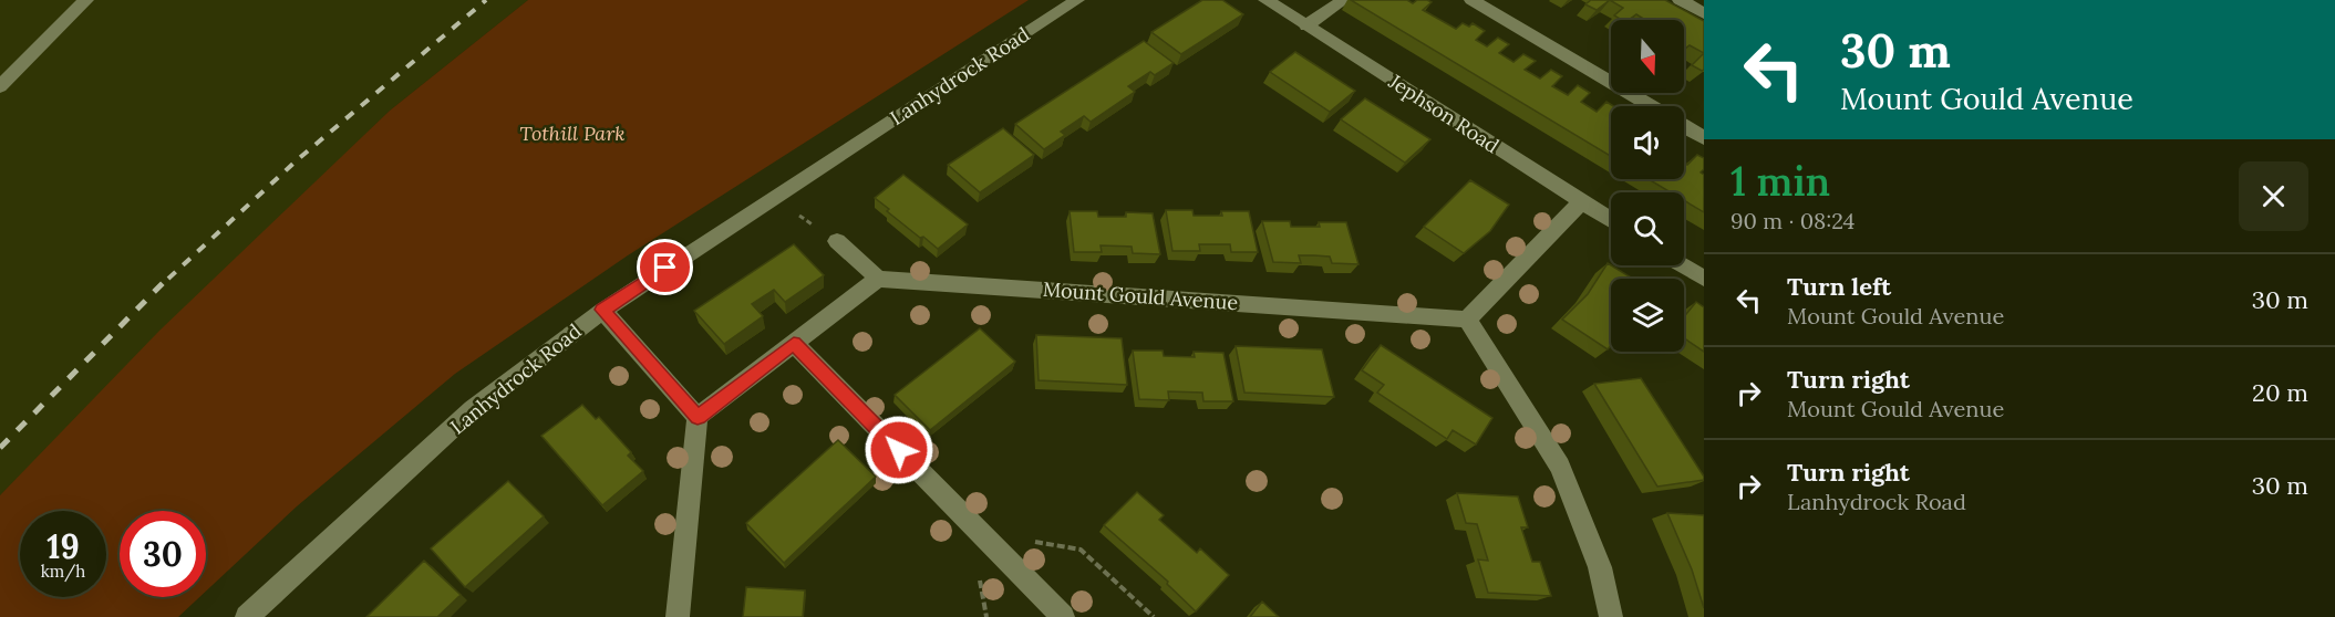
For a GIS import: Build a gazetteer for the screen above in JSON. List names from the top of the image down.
{
  "streets": {
    "street": ["Lanhydrock Road", "Jephson Road", "Mount Gould Avenue"]
  },
  "parks": ["Tothill Park"],
  "north": "bottom",
  "page": {
    "turn": ["30 m", "Mount Gould Avenue"],
    "heading": ["1 min", "90 m · 08:24"],
    "list": [
      {
        "name": "Turn left",
        "note": "Mount Gould Avenue",
        "value": "30 m"
      },
      {
        "name": "Turn right",
        "note": "Mount Gould Avenue",
        "value": "20 m"
      },
      {
        "name": "Turn right",
        "note": "Lanhydrock Road",
        "value": "30 m"
      }
    ],
    "speed": "19 km/h",
    "limit": "30"
  }
}
